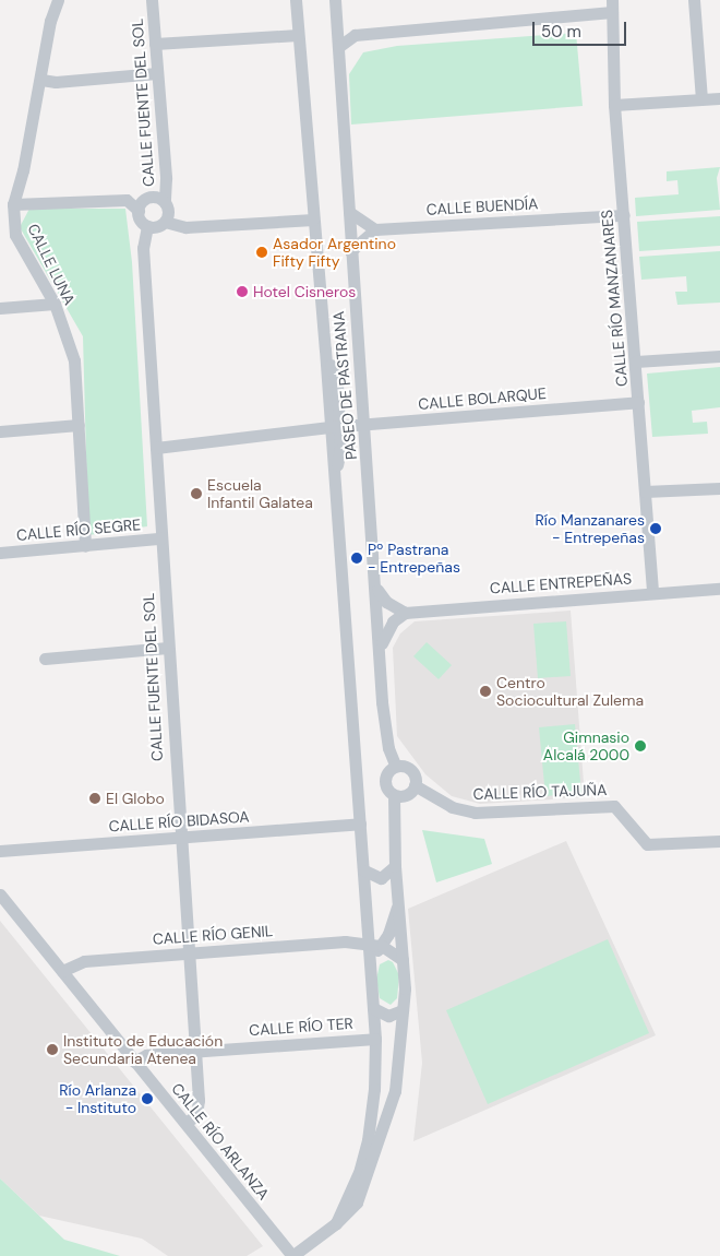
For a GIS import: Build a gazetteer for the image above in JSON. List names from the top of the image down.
{
  "streets": {
    "street": [
      "CALLE FUENTE DEL SOL",
      "CALLE BUENDÍA",
      "CALLE LUNA",
      "CALLE RÍO MANZANARES",
      "PASEO DE PASTRANA",
      "CALLE BOLARQUE",
      "CALLE RÍO SEGRE",
      "CALLE ENTREPEÑAS",
      "CALLE RÍO TAJUÑA",
      "CALLE RÍO BIDASOA",
      "CALLE RÍO GENIL",
      "CALLE RÍO TER",
      "CALLE RÍO ARLANZA"
    ]
  },
  "crossings": [
    ["CALLE FUENTE DEL SOL", "CALLE BOLARQUE"],
    ["CALLE FUENTE DEL SOL", "CALLE RÍO SEGRE"],
    ["CALLE FUENTE DEL SOL", "CALLE RÍO BIDASOA"],
    ["CALLE FUENTE DEL SOL", "CALLE RÍO GENIL"],
    ["CALLE FUENTE DEL SOL", "CALLE RÍO TER"],
    ["CALLE FUENTE DEL SOL", "CALLE RÍO ARLANZA"],
    ["CALLE BUENDÍA", "CALLE RÍO MANZANARES"],
    ["CALLE LUNA", "CALLE RÍO SEGRE"],
    ["CALLE RÍO MANZANARES", "CALLE BOLARQUE"],
    ["CALLE RÍO MANZANARES", "CALLE ENTREPEÑAS"],
    ["PASEO DE PASTRANA", "CALLE BOLARQUE"],
    ["PASEO DE PASTRANA", "CALLE RÍO TAJUÑA"],
    ["PASEO DE PASTRANA", "CALLE RÍO BIDASOA"],
    ["PASEO DE PASTRANA", "CALLE RÍO GENIL"],
    ["PASEO DE PASTRANA", "CALLE RÍO TER"],
    ["CALLE RÍO GENIL", "CALLE RÍO ARLANZA"],
    ["CALLE RÍO TER", "CALLE RÍO ARLANZA"]
  ],
  "places": [
    "Asador Argentino Fifty Fifty",
    "Hotel Cisneros",
    "Escuela Infantil Galatea",
    "Río Manzanares - Entrepeñas",
    "Pº Pastrana - Entrepeñas",
    "Centro Sociocultural Zulema",
    "Gimnasio Alcalá 2000",
    "El Globo",
    "Instituto de Educación Secundaria Atenea",
    "Río Arlanza - Instituto"
  ],
  "scale_bar": "50 m"
}
